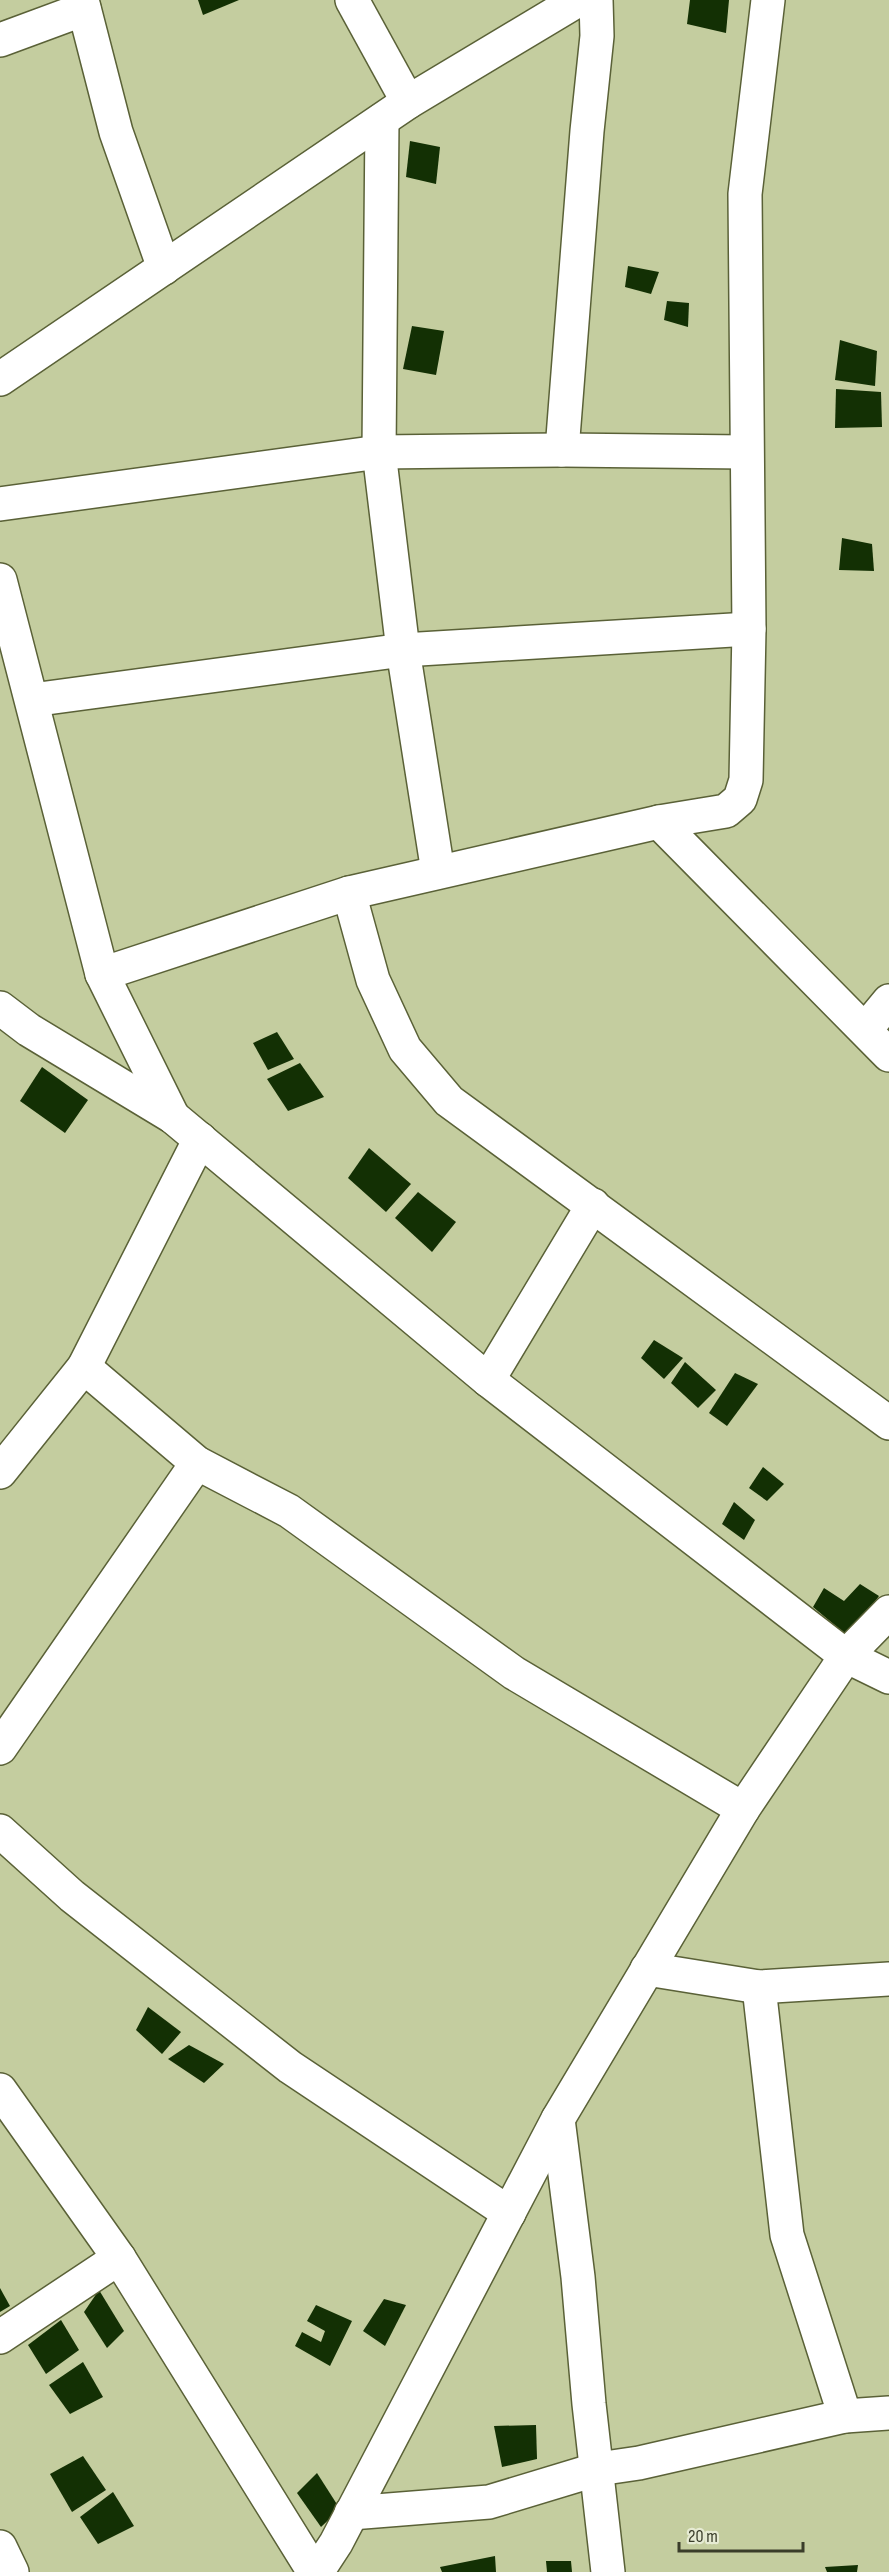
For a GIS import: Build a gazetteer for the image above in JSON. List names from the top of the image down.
{
  "scale_bar": "20 m"
}
